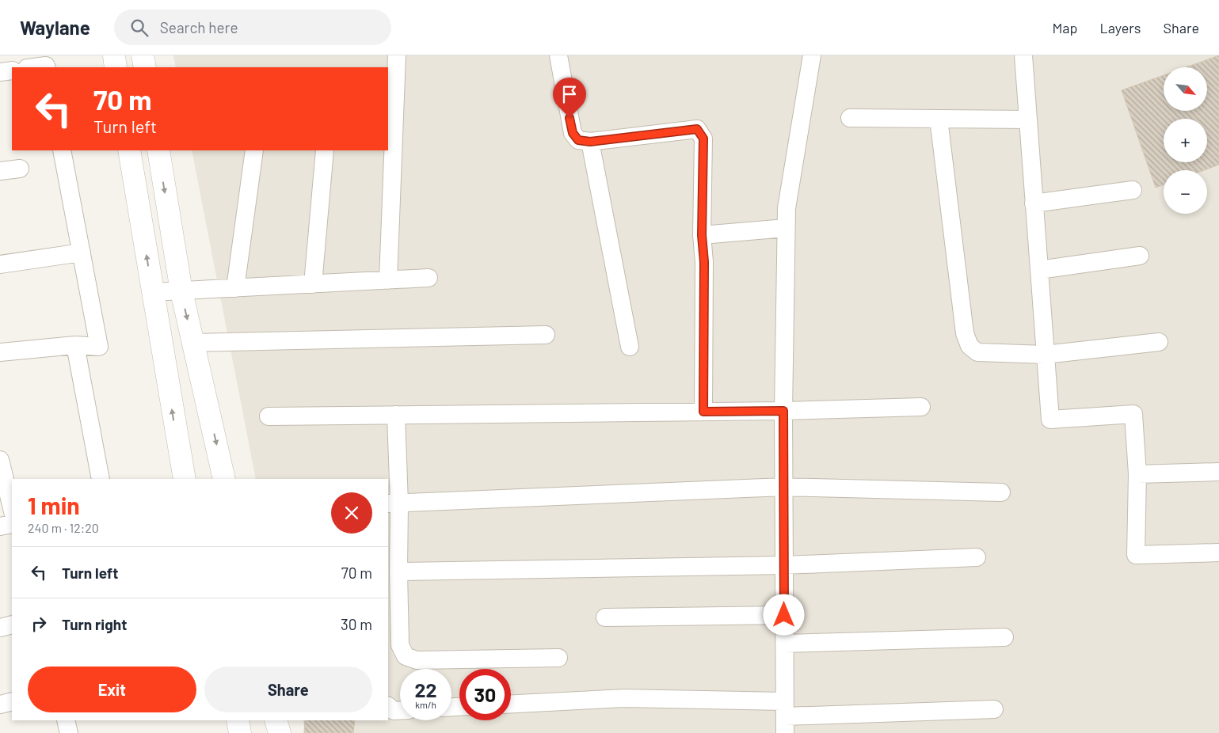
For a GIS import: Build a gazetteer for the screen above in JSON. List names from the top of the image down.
{
  "north": "bottom right",
  "page": {
    "header": "Waylane",
    "search": "Search here",
    "nav": ["Map", "Layers", "Share"],
    "map_buttons": ["+", "−"],
    "turn": ["70 m", "Turn left"],
    "heading": ["1 min", "240 m · 12:20"],
    "list": [
      {
        "name": "Turn left",
        "value": "70 m"
      },
      {
        "name": "Turn right",
        "value": "30 m"
      }
    ],
    "buttons": ["Exit", "Share"],
    "speed": "22 km/h",
    "limit": "30"
  }
}
